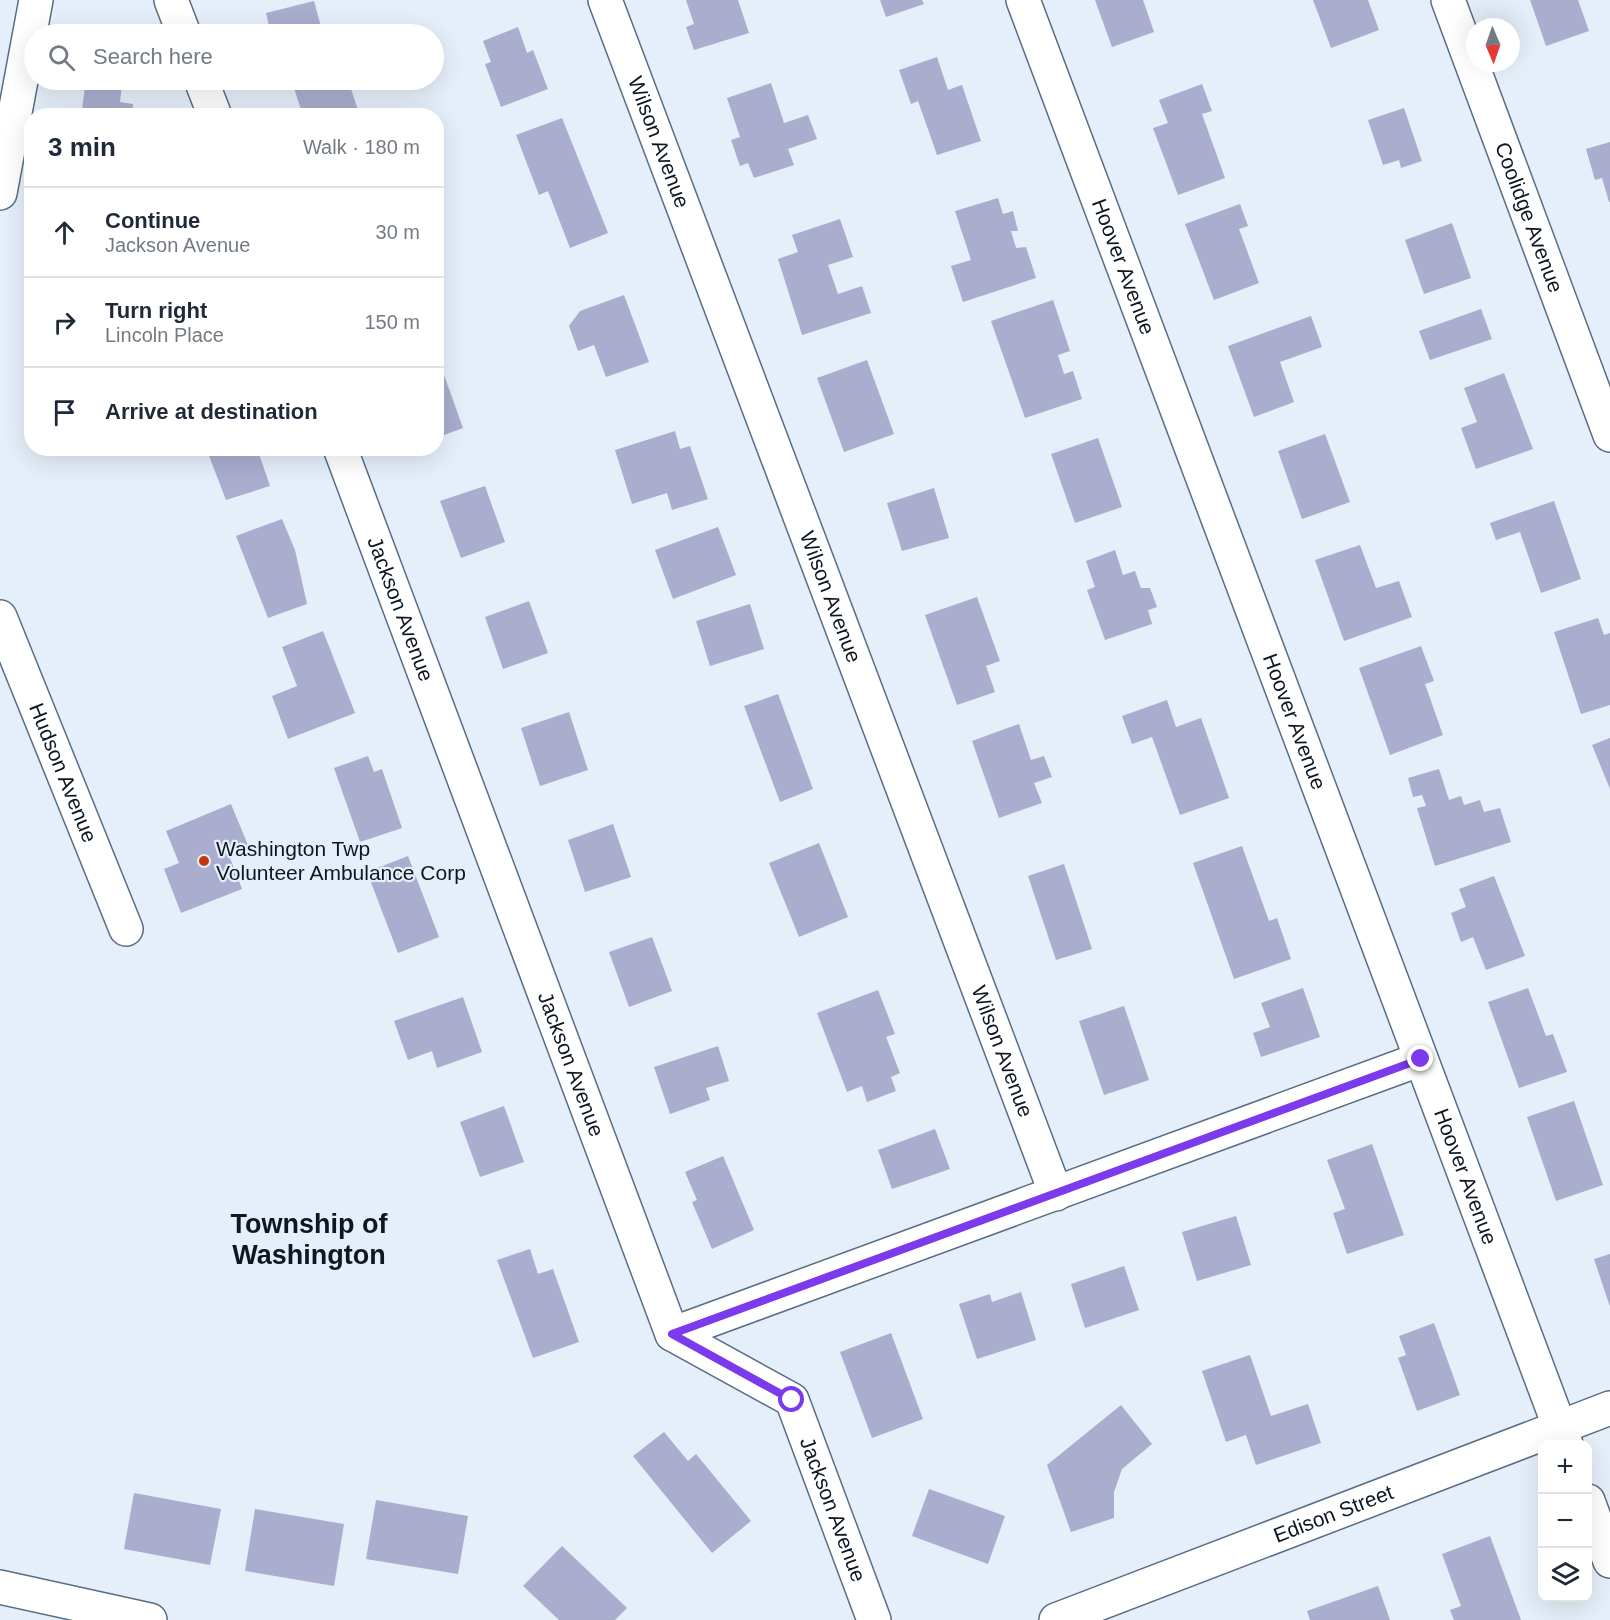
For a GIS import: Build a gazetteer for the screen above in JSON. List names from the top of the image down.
{
  "streets": {
    "street": [
      "Wilson Avenue",
      "Coolidge Avenue",
      "Hoover Avenue",
      "Jackson Avenue",
      "Hudson Avenue",
      "Edison Street"
    ]
  },
  "crossings": [
    ["Hoover Avenue", "Edison Street"]
  ],
  "districts": ["Township of Washington"],
  "places": ["Washington Twp Volunteer Ambulance Corp"],
  "north": "bottom",
  "page": {
    "search": "Search here",
    "heading": ["3 min", "Walk · 180 m"],
    "list": [
      ["Continue", "Jackson Avenue", "30 m"],
      ["Turn right", "Lincoln Place", "150 m"],
      "Arrive at destination"
    ],
    "map_buttons": ["+", "−"]
  }
}
